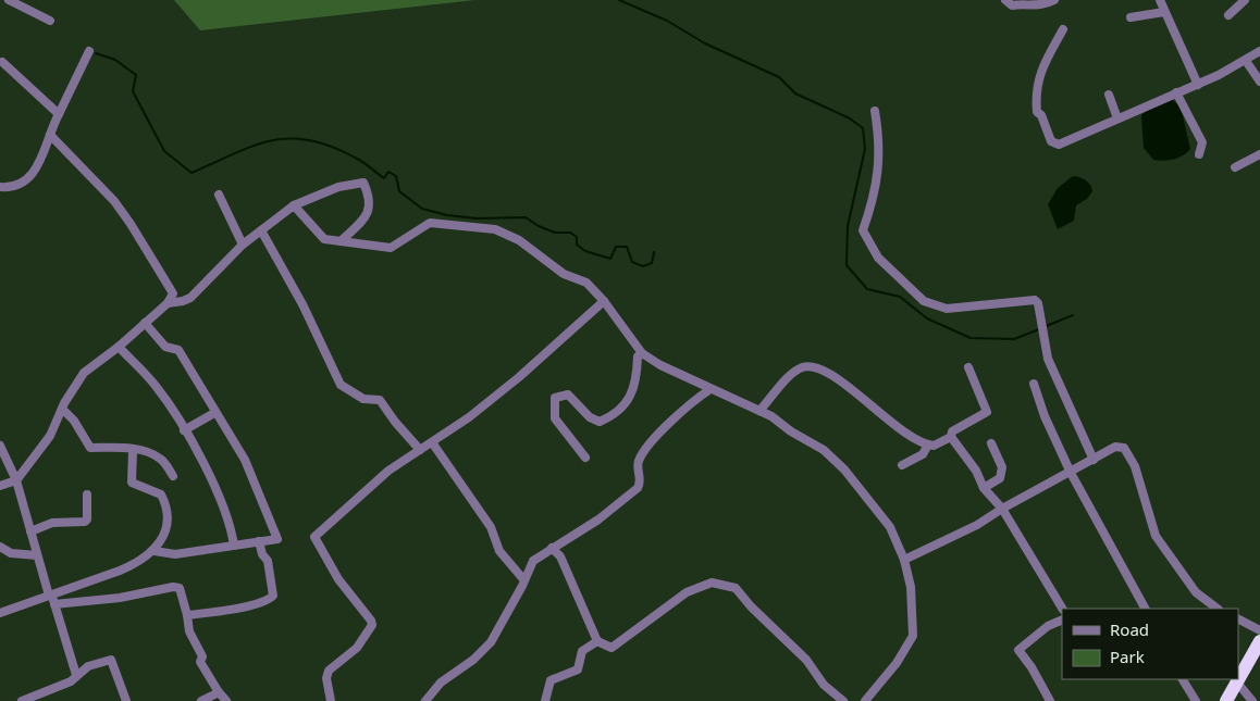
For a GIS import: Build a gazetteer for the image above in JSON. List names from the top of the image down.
{
  "legend": ["Road", "Park"]
}
